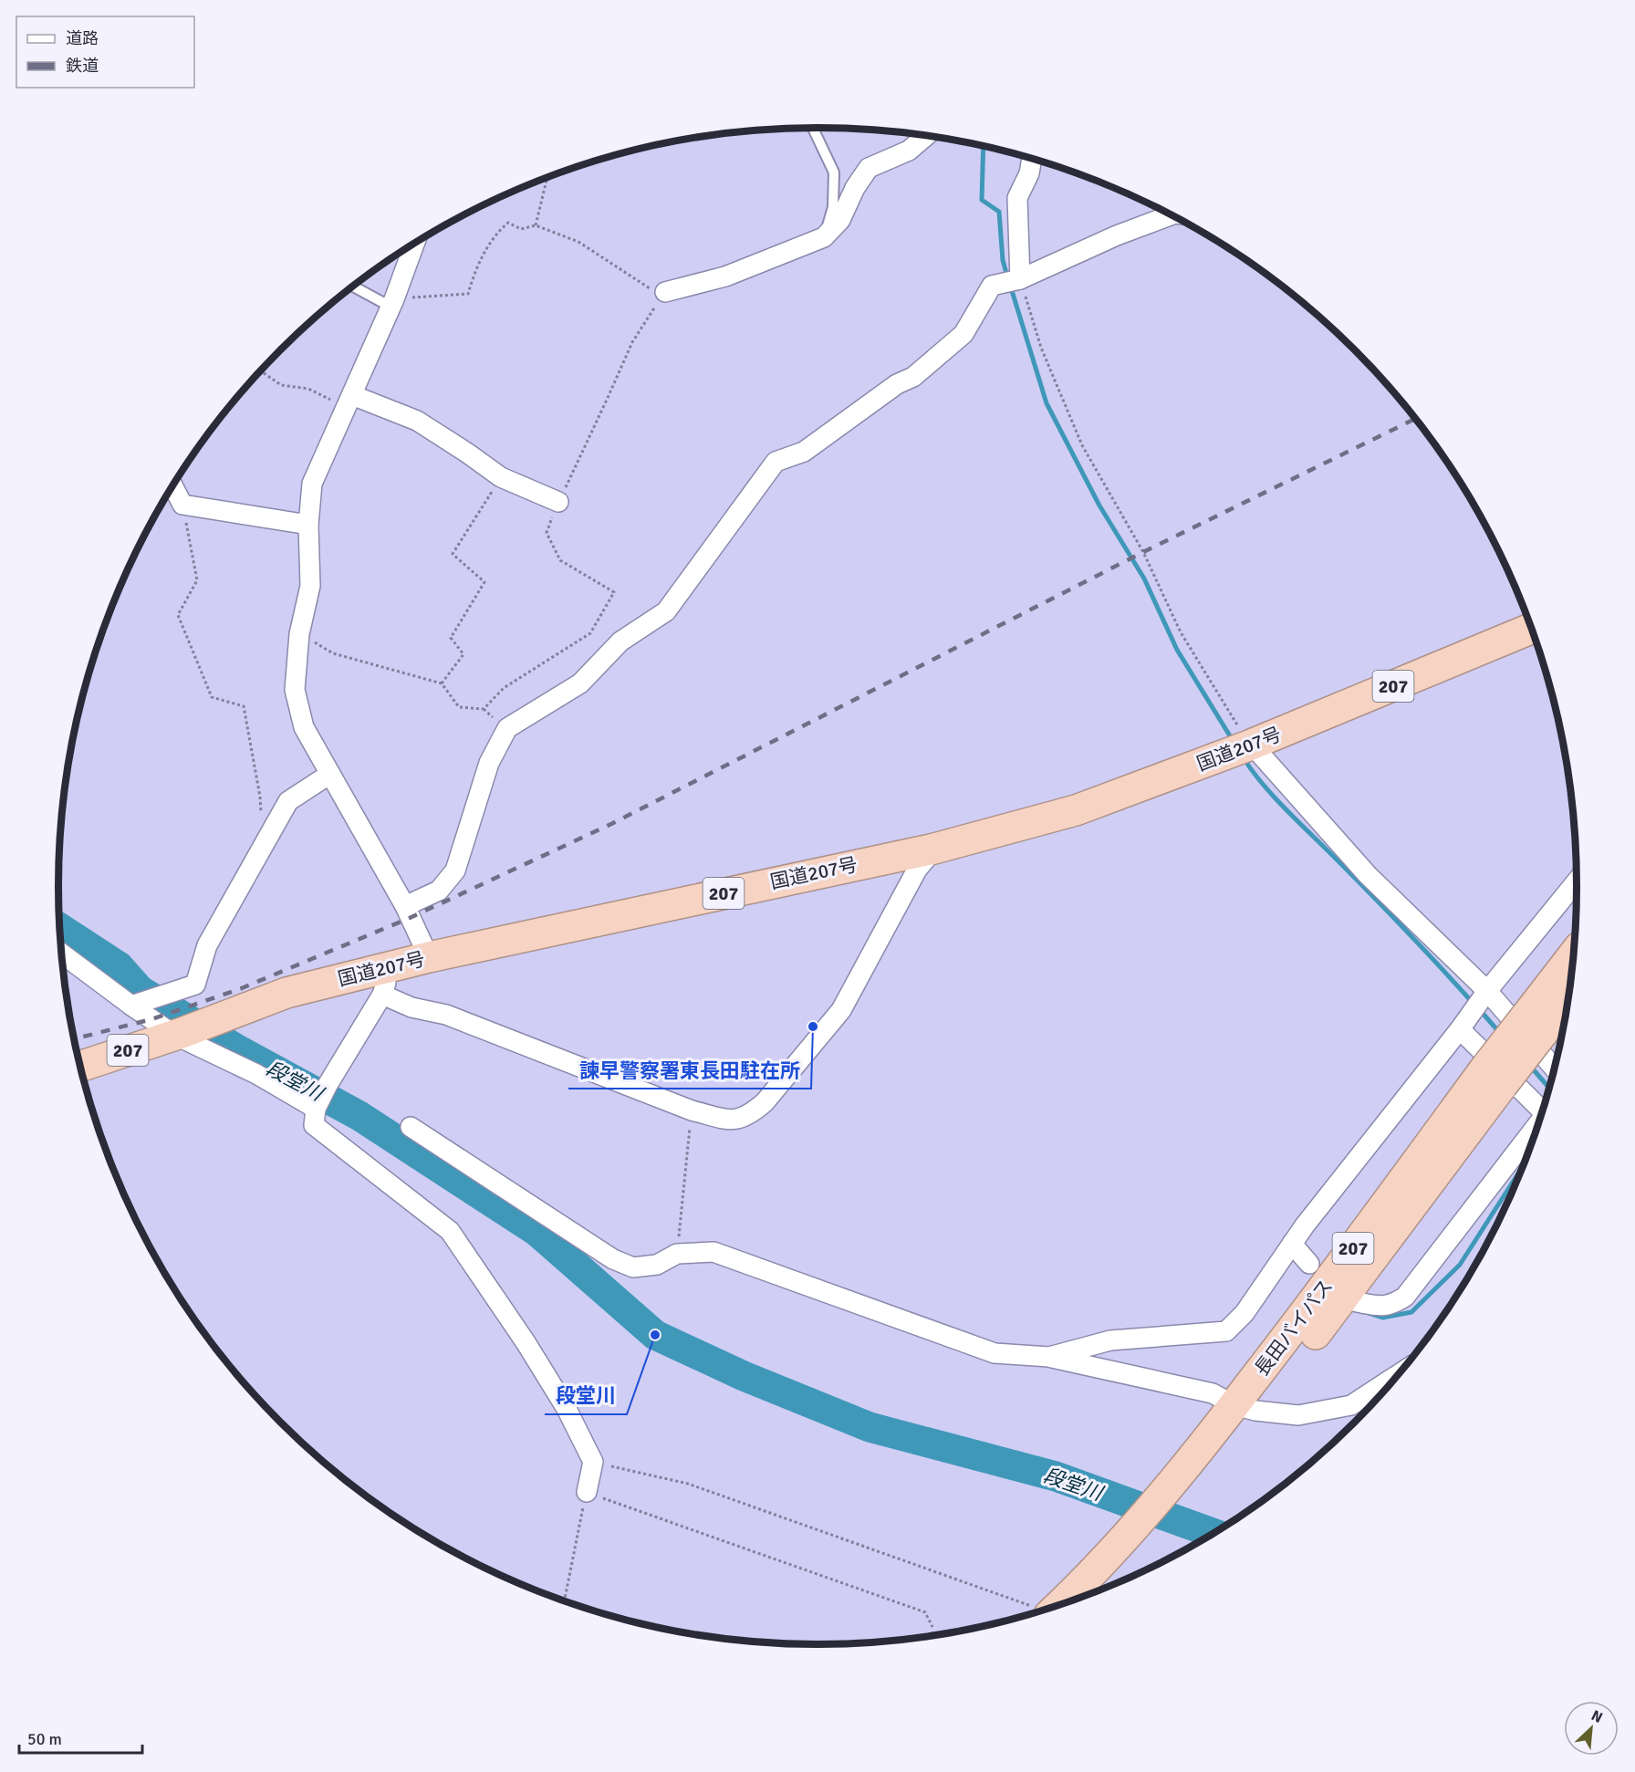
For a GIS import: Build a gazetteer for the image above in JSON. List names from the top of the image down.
{
  "streets": {
    "highway": ["207", "国道207号", "長田バイパス"]
  },
  "water": ["段堂川"],
  "places": ["諫早警察署東長田駐在所", "段堂川"],
  "legend": ["道路", "鉄道"],
  "scale_bar": "50 m",
  "north": "top right"
}
